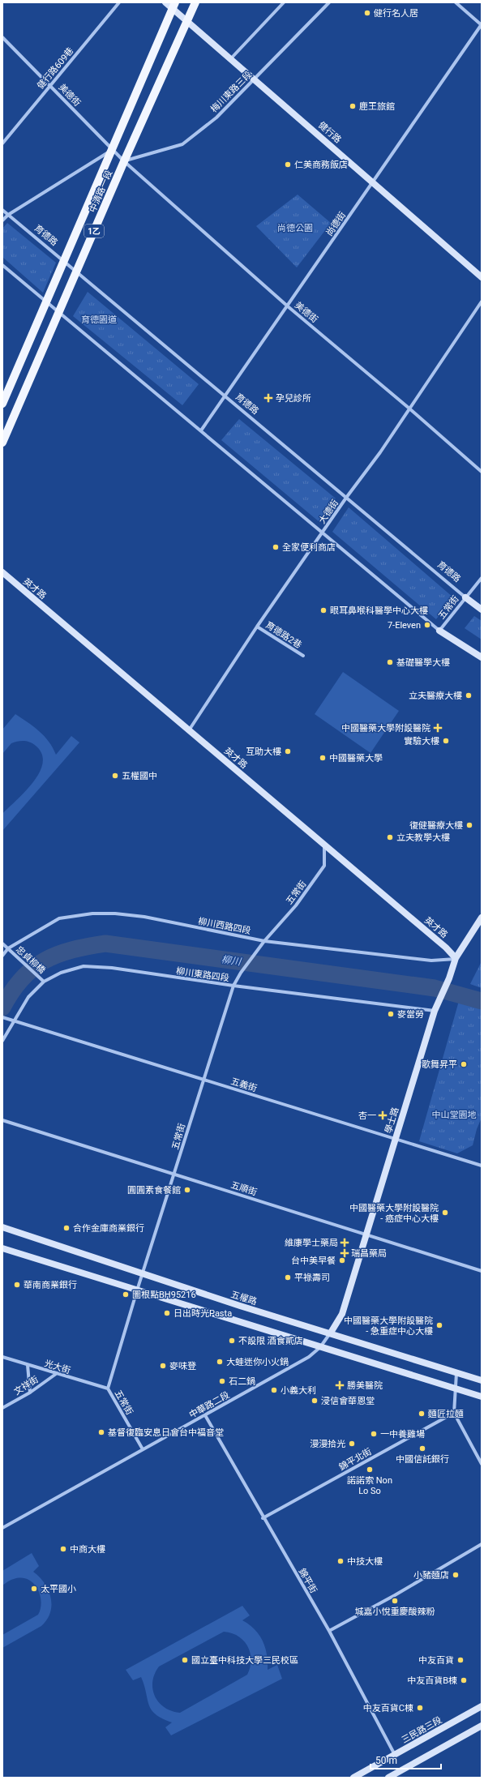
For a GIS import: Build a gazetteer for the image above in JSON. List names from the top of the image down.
{
  "streets": {
    "main road": ["中清路一段", "1乙"],
    "street": [
      "健行路609巷",
      "梅川東路三段",
      "美德街",
      "健行路",
      "尚德街",
      "育德路",
      "大德街",
      "英才路",
      "五常街",
      "育德路2巷",
      "柳川西路四段",
      "忠貞柳橋",
      "柳川東路四段",
      "五義街",
      "學士路",
      "五順街",
      "五權路",
      "光大街",
      "文祥街",
      "中華路二段",
      "錦平北街",
      "錦平街",
      "三民路三段"
    ]
  },
  "crossings": [
    ["健行路609巷", "美德街"],
    ["梅川東路三段", "美德街"],
    ["梅川東路三段", "健行路"],
    ["梅川東路三段", "中清路一段"],
    ["美德街", "中清路一段"],
    ["美德街", "尚德街"],
    ["美德街", "大德街"],
    ["健行路", "中清路一段"],
    ["健行路", "尚德街"],
    ["中清路一段", "育德路"],
    ["尚德街", "育德路"],
    ["育德路", "大德街"],
    ["育德路", "五常街"],
    ["大德街", "英才路"],
    ["大德街", "育德路2巷"],
    ["英才路", "五常街"],
    ["英才路", "柳川西路四段"],
    ["英才路", "學士路"],
    ["五常街", "柳川西路四段"],
    ["五常街", "柳川東路四段"],
    ["五常街", "五義街"],
    ["五常街", "五順街"],
    ["五常街", "五權路"],
    ["五常街", "光大街"],
    ["五常街", "中華路二段"],
    ["柳川西路四段", "忠貞柳橋"],
    ["柳川西路四段", "學士路"],
    ["忠貞柳橋", "柳川東路四段"],
    ["柳川東路四段", "五義街"],
    ["柳川東路四段", "學士路"],
    ["五義街", "學士路"],
    ["學士路", "五順街"],
    ["學士路", "五權路"],
    ["學士路", "中華路二段"],
    ["五權路", "中華路二段"],
    ["光大街", "文祥街"],
    ["中華路二段", "錦平街"],
    ["錦平北街", "錦平街"],
    ["錦平街", "三民路三段"]
  ],
  "water": ["柳川"],
  "parks": ["尚德公園", "育德園道", "中山堂園地"],
  "places": {
    "other": [
      "健行名人居",
      "鹿王旅館",
      "仁美商務飯店",
      "全家便利商店",
      "眼耳鼻喉科醫學中心大樓",
      "7-Eleven",
      "基礎醫學大樓",
      "立夫醫療大樓",
      "實驗大樓",
      "互助大樓",
      "中國醫藥大學",
      "五權國中",
      "復健醫療大樓",
      "立夫教學大樓",
      "麥當勞",
      "歌舞昇平",
      "圓圓素食餐館",
      "中國醫藥大學附設醫院 - 癌症中心大樓",
      "合作金庫商業銀行",
      "台中美早餐",
      "平祿壽司",
      "華南商業銀行",
      "圖根點BH95216",
      "日出時光Pasta",
      "中國醫藥大學附設醫院 - 急重症中心大樓",
      "不設限 酒食貳店",
      "大蛙迷你小火鍋",
      "麥味登",
      "石二鍋",
      "小義大利",
      "浸信會華恩堂",
      "麵匠拉麵",
      "基督復臨安息日會台中福音堂",
      "一中養雞場",
      "漫漫拾光",
      "中國信託銀行",
      "諾諾索 Non Lo So",
      "中商大樓",
      "中技大樓",
      "小豬麵店",
      "太平國小",
      "城嘉小悅重慶酸辣粉",
      "國立臺中科技大學三民校區",
      "中友百貨",
      "中友百貨B棟",
      "中友百貨C棟"
    ],
    "health": [
      "孕兒診所",
      "中國醫藥大學附設醫院",
      "杏一",
      "維康學士藥局",
      "瑞昌藥局",
      "勝美醫院"
    ]
  },
  "scale_bar": "50 m"
}
